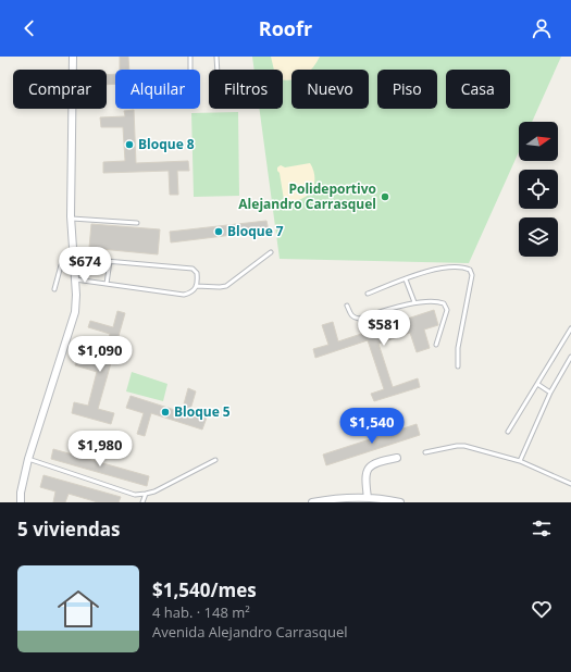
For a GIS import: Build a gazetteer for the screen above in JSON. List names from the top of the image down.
{
  "places": [
    "Bloque 8",
    "Polideportivo Alejandro Carrasquel",
    "Bloque 7",
    "Bloque 5"
  ],
  "north": "right",
  "page": {
    "header": "Roofr",
    "chip": [
      "Comprar",
      "Alquilar",
      "Filtros",
      "Nuevo",
      "Piso",
      "Casa"
    ],
    "price": [
      "$674",
      "$581",
      "$1,090",
      "$1,540",
      "$1,980"
    ],
    "heading": "5 viviendas",
    "list": [
      {
        "name": "$1,540/mes",
        "note": "4 hab. · 148 m² · Avenida Alejandro Carrasquel"
      }
    ]
  }
}
